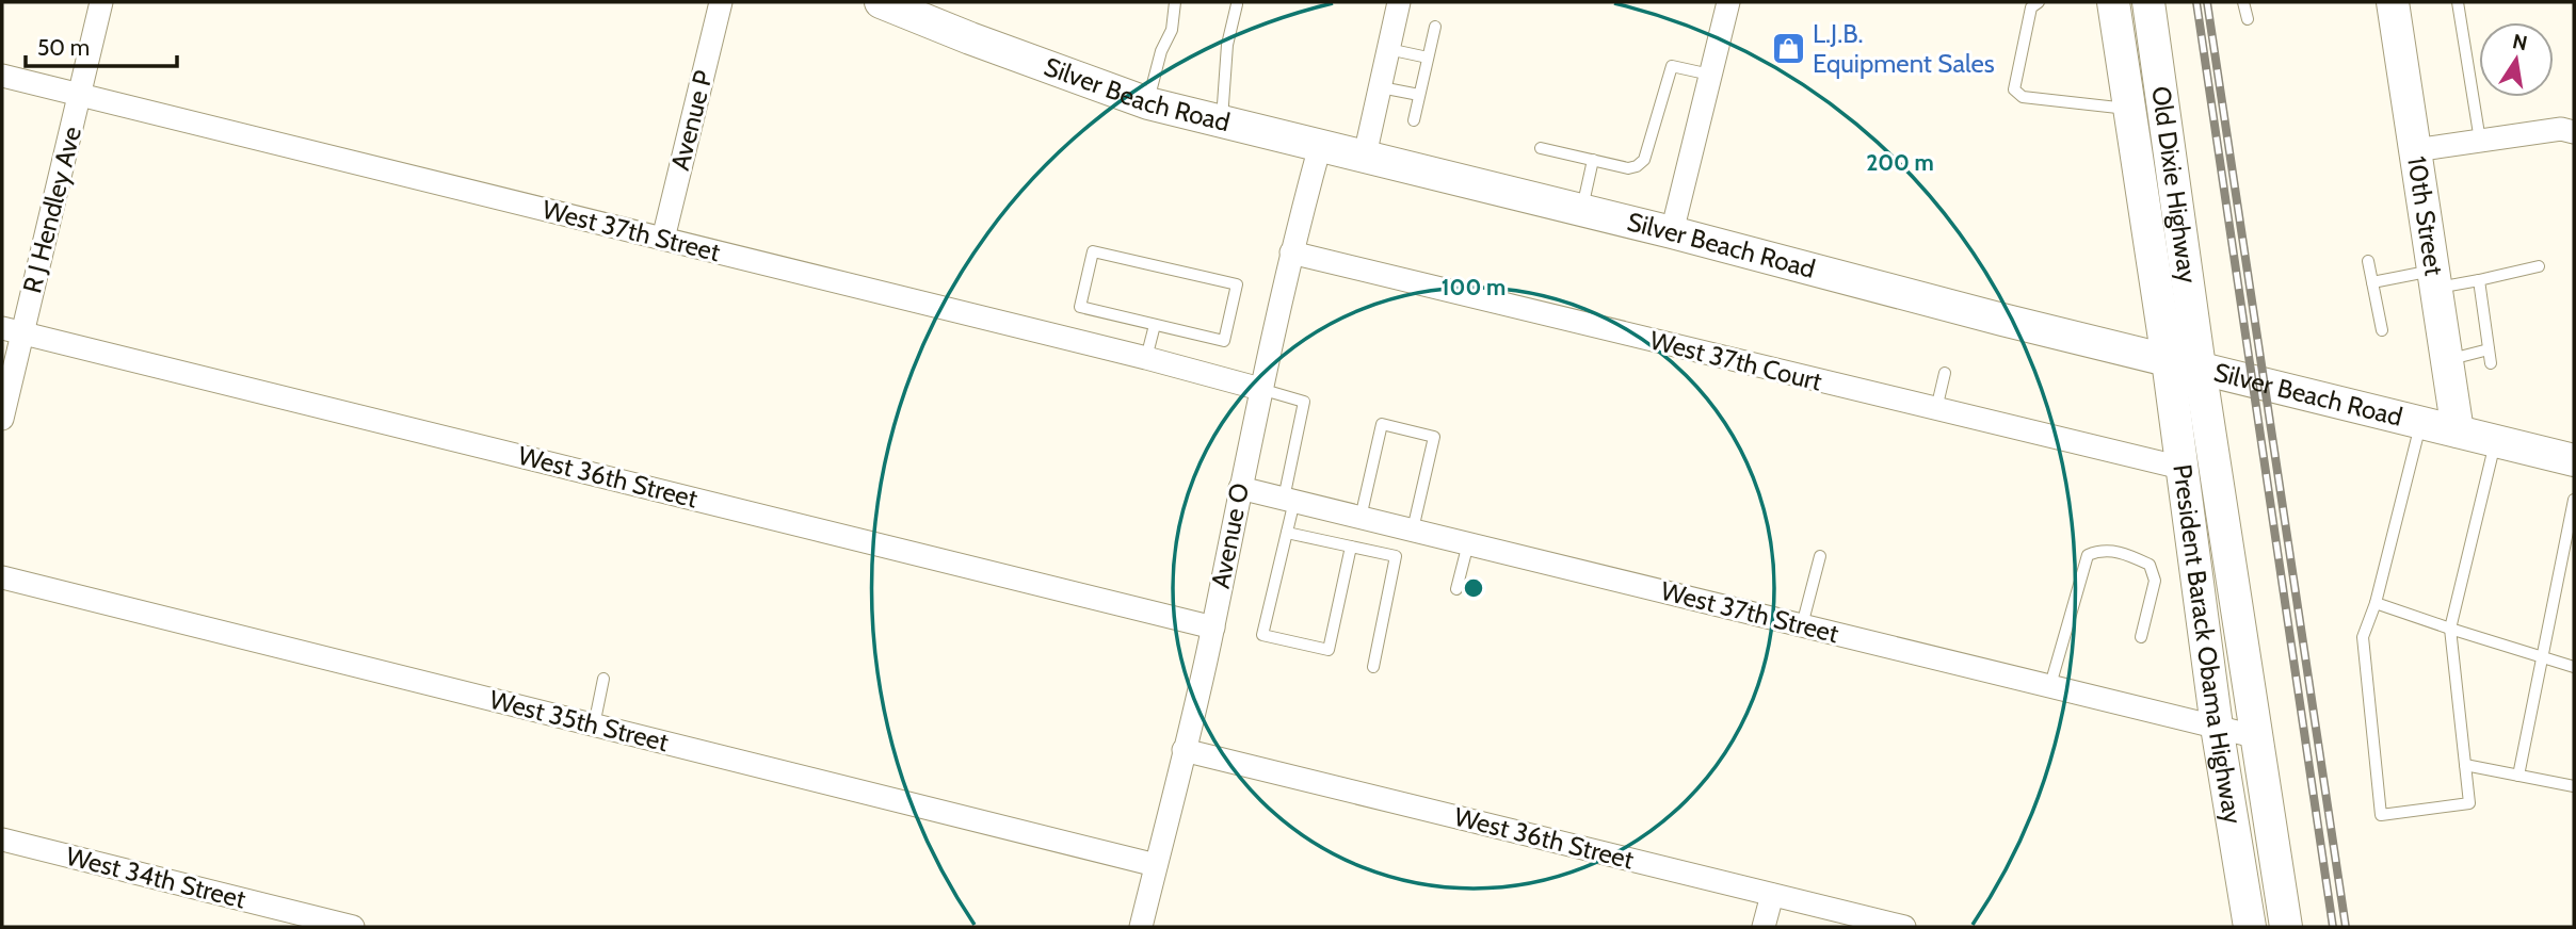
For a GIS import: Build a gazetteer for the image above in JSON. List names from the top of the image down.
{
  "streets": {
    "street": [
      "Silver Beach Road",
      "Avenue P",
      "Old Dixie Highway",
      "R J Hendley Ave",
      "10th Street",
      "West 37th Street",
      "West 37th Court",
      "West 36th Street",
      "Avenue O",
      "President Barack Obama Highway",
      "West 35th Street",
      "West 34th Street"
    ]
  },
  "crossings": [
    ["Silver Beach Road", "Old Dixie Highway"],
    ["Silver Beach Road", "10th Street"],
    ["Silver Beach Road", "Avenue O"],
    ["Silver Beach Road", "President Barack Obama Highway"],
    ["Avenue P", "West 37th Street"],
    ["Old Dixie Highway", "President Barack Obama Highway"],
    ["R J Hendley Ave", "West 37th Street"],
    ["R J Hendley Ave", "West 36th Street"],
    ["West 37th Street", "Avenue O"],
    ["West 37th Street", "President Barack Obama Highway"],
    ["West 37th Court", "Avenue O"],
    ["West 37th Court", "President Barack Obama Highway"],
    ["West 36th Street", "Avenue O"],
    ["Avenue O", "West 35th Street"]
  ],
  "places": {
    "shop": ["L.J.B. Equipment Sales"]
  },
  "scale_bar": "50 m",
  "north": "top",
  "rings": ["200 m", "100 m"]
}
